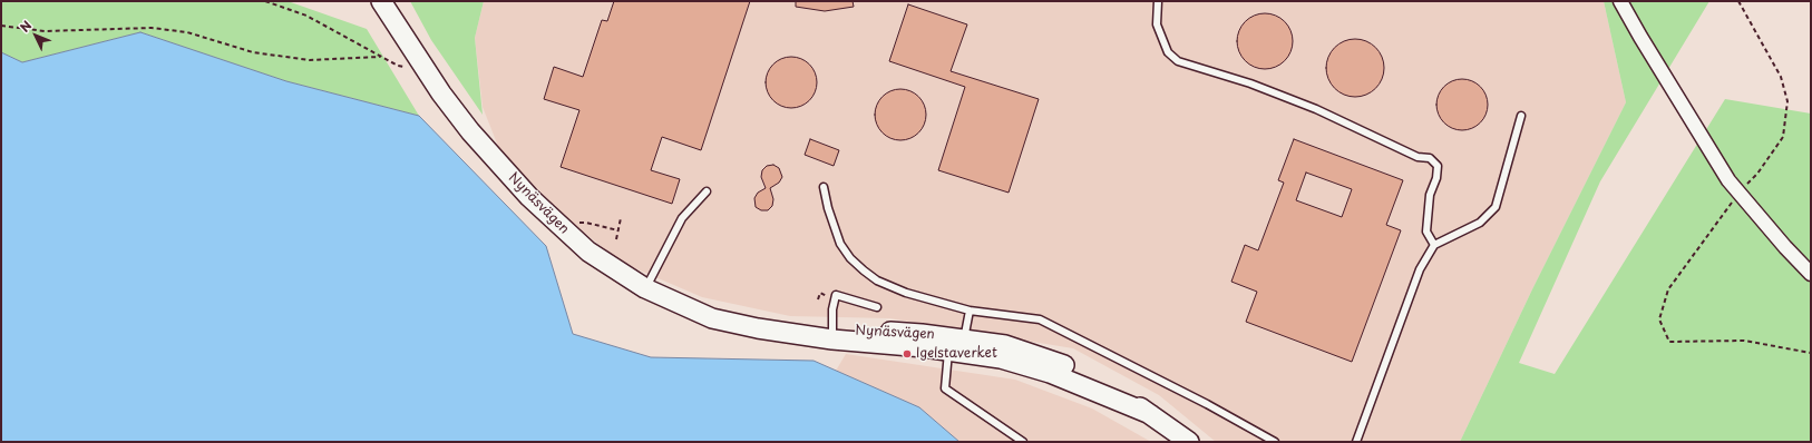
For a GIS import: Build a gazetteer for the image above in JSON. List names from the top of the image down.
{
  "streets": {
    "street": ["Nynäsvägen"]
  },
  "places": ["Igelstaverket"],
  "north": "top left"
}
